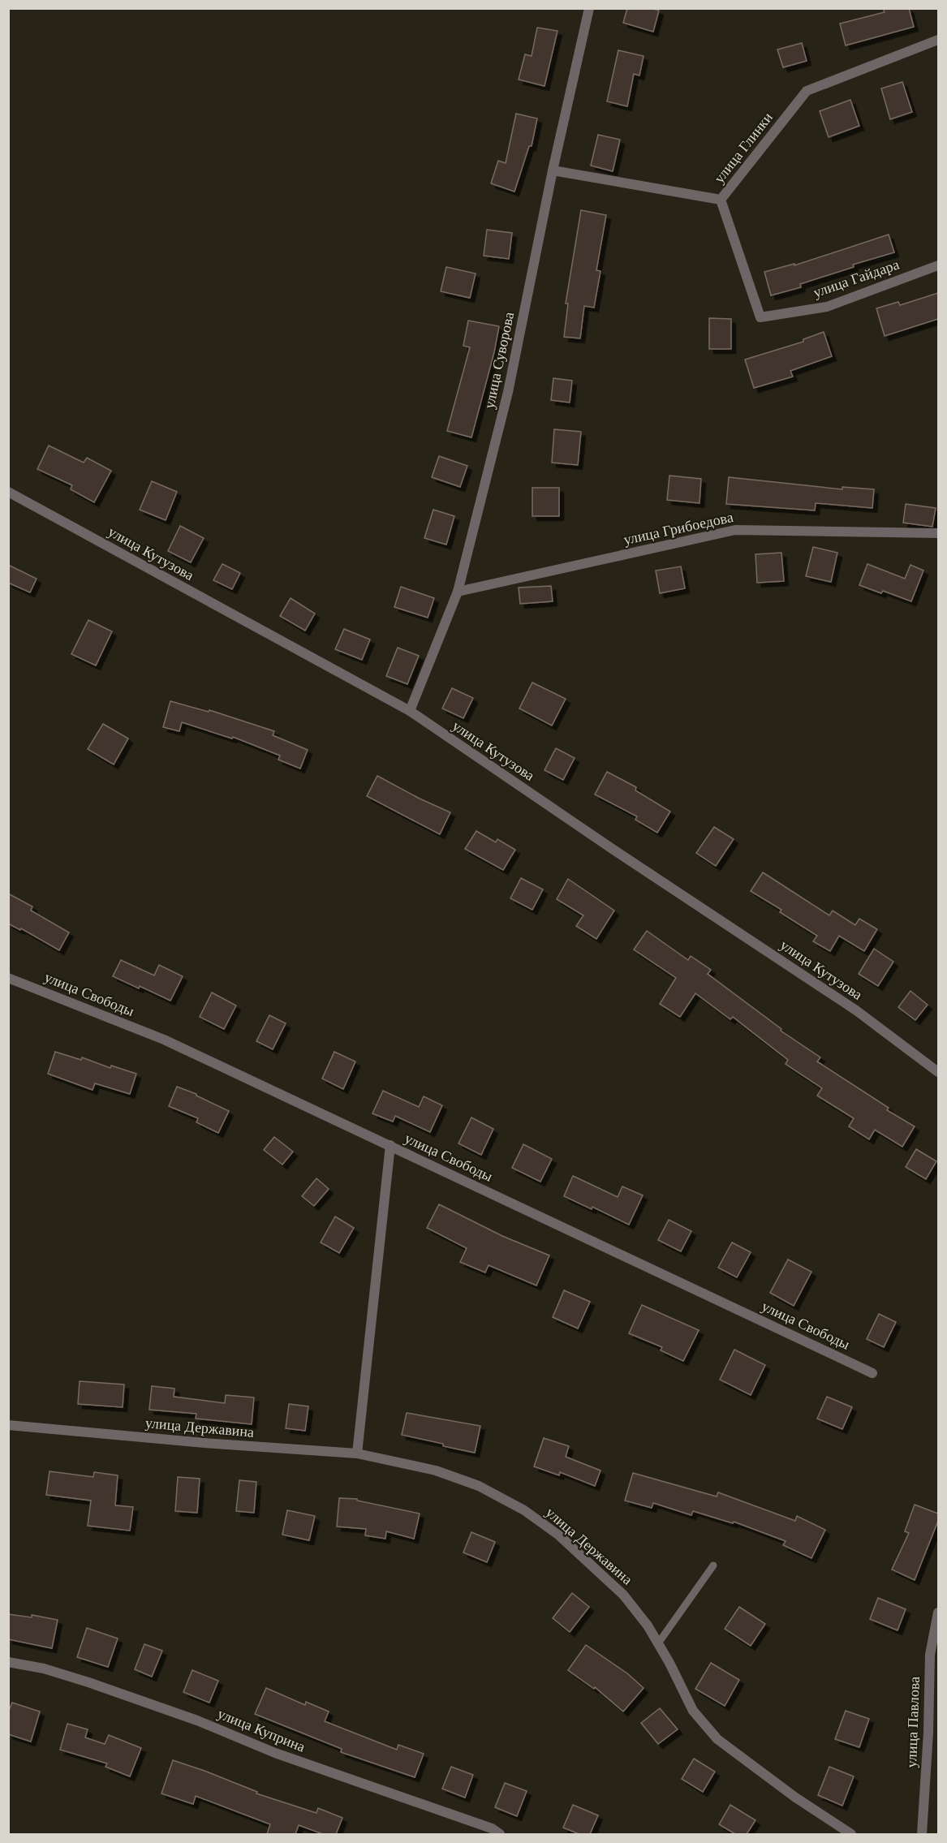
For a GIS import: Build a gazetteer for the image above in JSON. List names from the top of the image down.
{
  "streets": {
    "street": [
      "улица Глинки",
      "улица Гайдара",
      "улица Суворова",
      "улица Грибоедова",
      "улица Кутузова",
      "улица Свободы",
      "улица Державина",
      "улица Павлова",
      "улица Куприна"
    ]
  },
  "crossings": [
    ["улица Глинки", "улица Гайдара"],
    ["улица Глинки", "улица Суворова"],
    ["улица Суворова", "улица Грибоедова"],
    ["улица Суворова", "улица Кутузова"]
  ]
}
